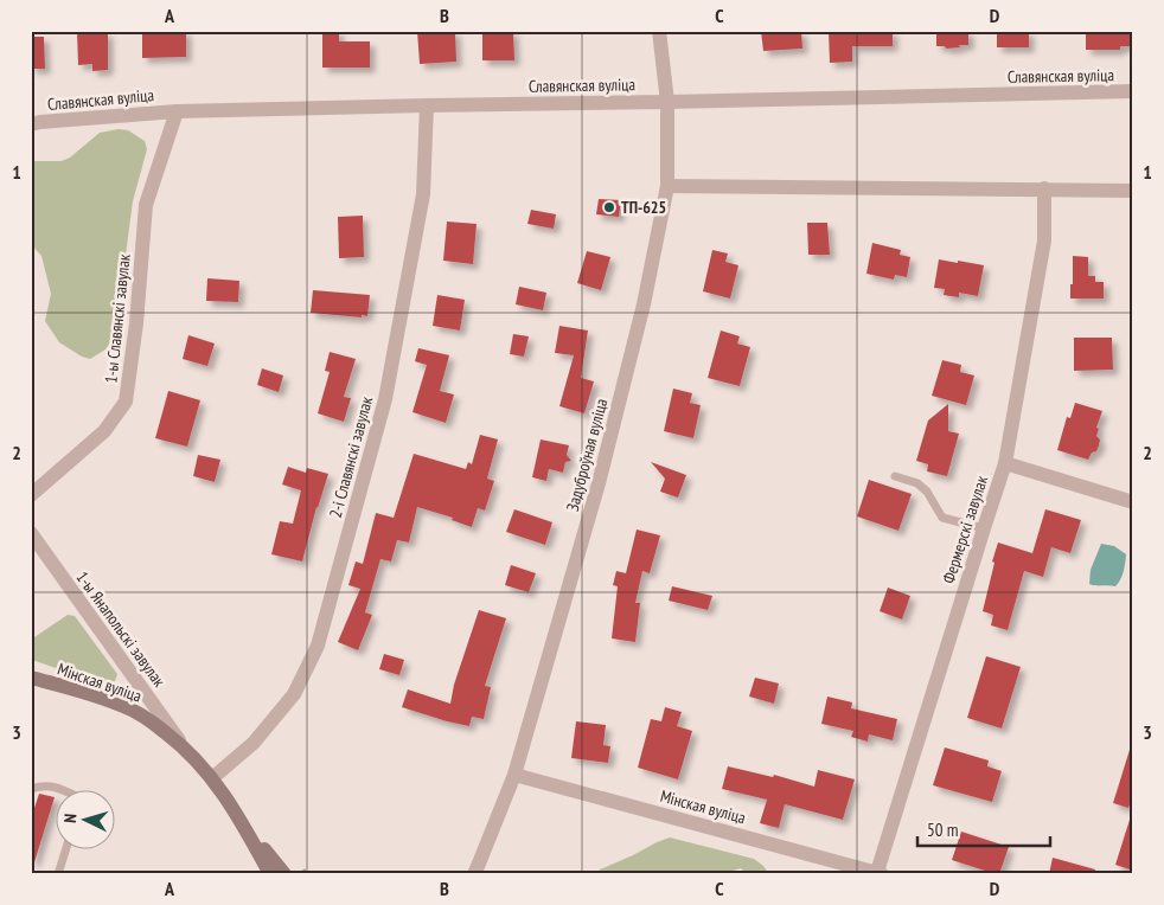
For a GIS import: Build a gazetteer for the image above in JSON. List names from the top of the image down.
{
  "streets": {
    "main road": ["Мінская вуліца"],
    "street": [
      "Славянская вуліца",
      "1-ы Славянскі завулак",
      "Задуброўная вуліца",
      "2-і Славянскі завулак",
      "Фермерскі завулак",
      "1-ы Янапольскі завулак"
    ]
  },
  "crossings": [
    ["Славянская вуліца", "1-ы Славянскі завулак"],
    ["Славянская вуліца", "Задуброўная вуліца"],
    ["Славянская вуліца", "2-і Славянскі завулак"],
    ["Задуброўная вуліца", "Мінская вуліца"],
    ["2-і Славянскі завулак", "Мінская вуліца"],
    ["Фермерскі завулак", "Мінская вуліца"],
    ["1-ы Янапольскі завулак", "Мінская вуліца"]
  ],
  "places": ["ТП-625"],
  "scale_bar": "50 m",
  "north": "left",
  "grid": {
    "columns": [
      "A",
      "B",
      "C",
      "D"
    ],
    "rows": ["1", "2", "3"]
  }
}
